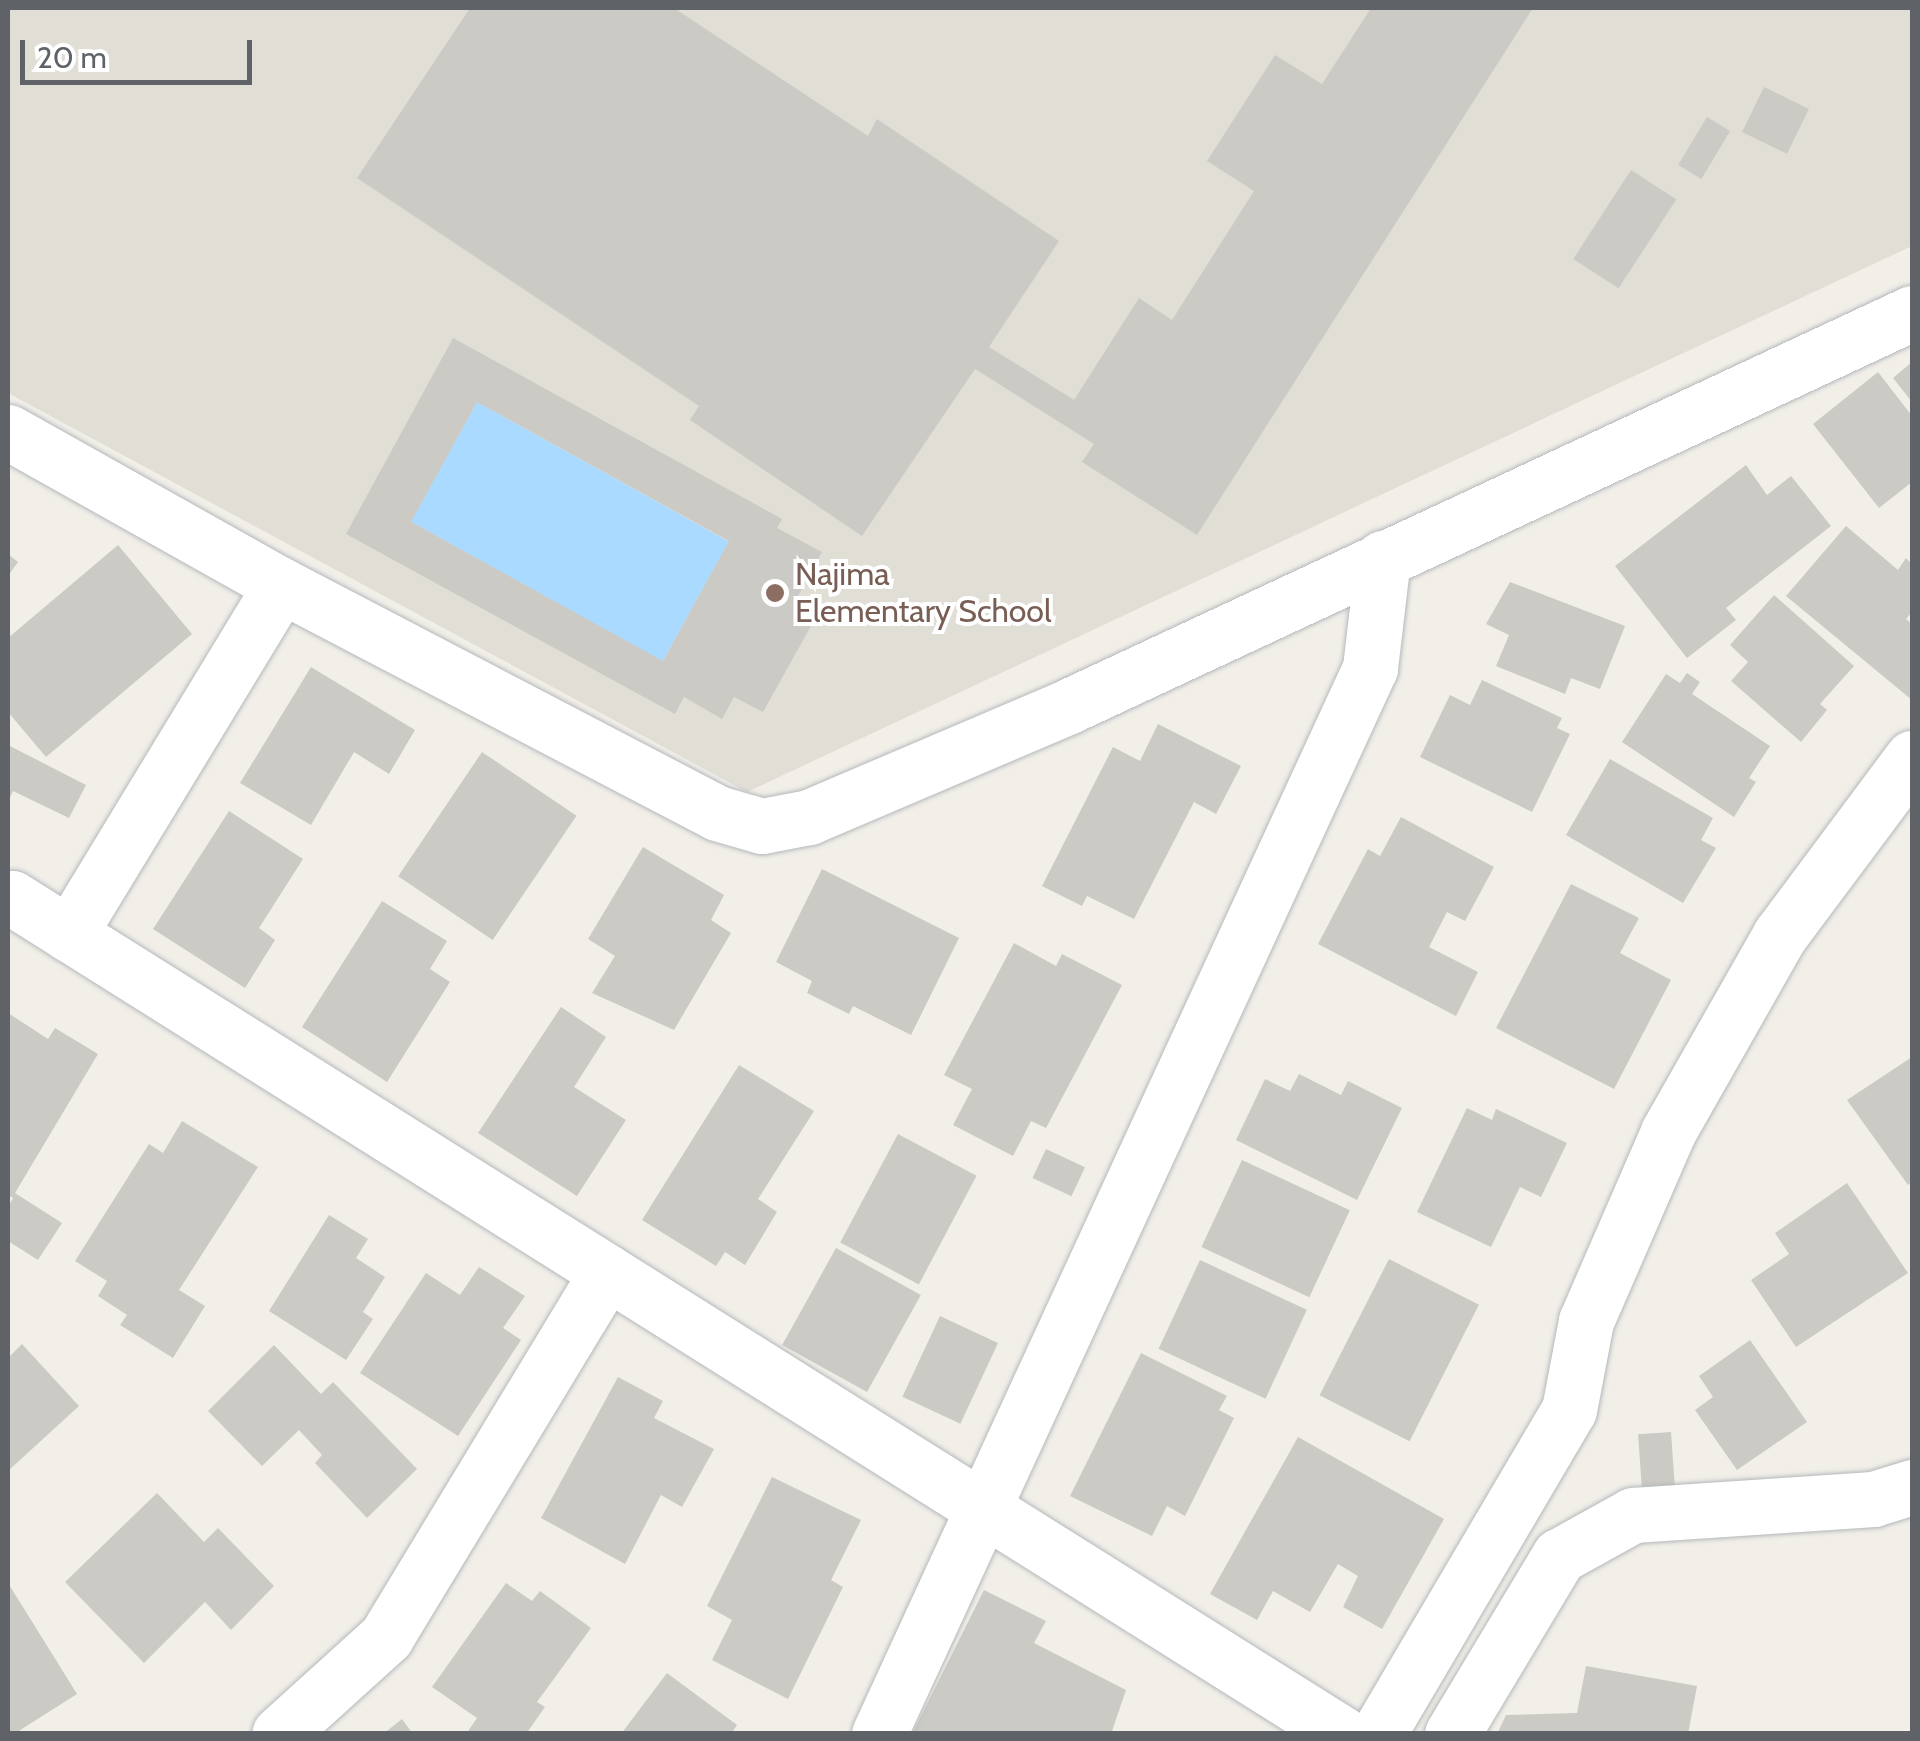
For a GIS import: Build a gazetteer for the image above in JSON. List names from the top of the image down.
{
  "places": ["Najima Elementary School"],
  "scale_bar": "20 m"
}
